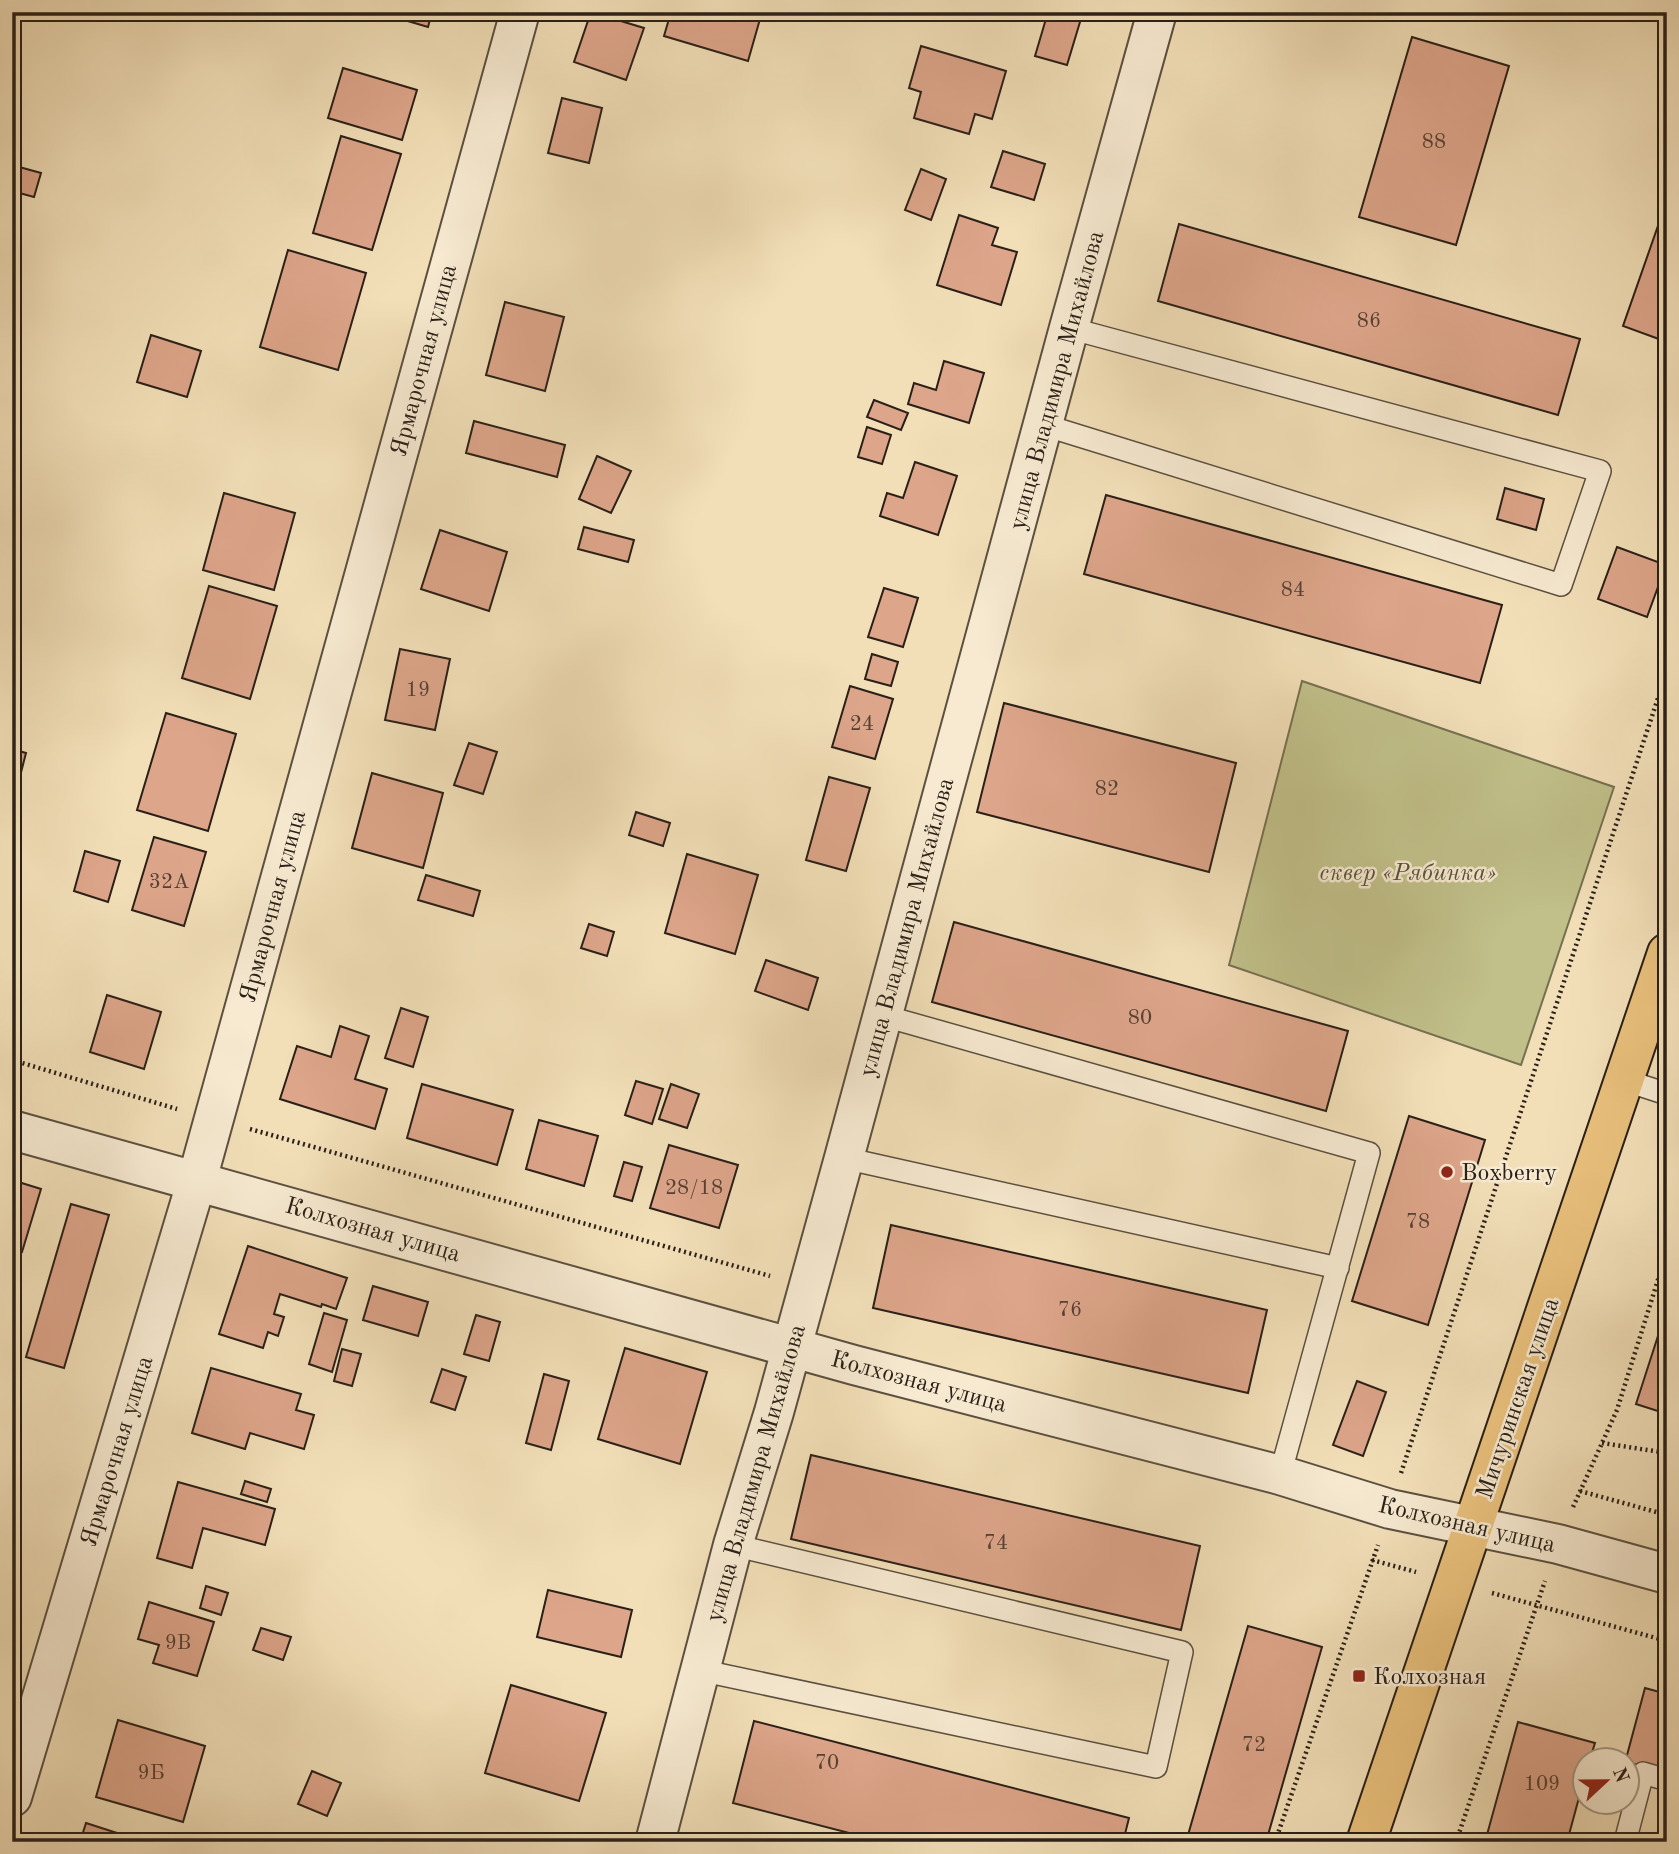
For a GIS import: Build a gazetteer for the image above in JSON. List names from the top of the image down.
{
  "streets": {
    "main road": ["Мичуринская улица"],
    "street": ["Ярмарочная улица", "улица Владимира Михайлова", "Колхозная улица"]
  },
  "crossings": [
    ["Ярмарочная улица", "Колхозная улица"],
    ["улица Владимира Михайлова", "Колхозная улица"],
    ["Колхозная улица", "Мичуринская улица"]
  ],
  "parks": ["сквер «Рябинка»"],
  "places": {
    "other": ["Boxberry"],
    "transit": ["Колхозная"]
  },
  "house_numbers": [
    "88",
    "86",
    "84",
    "19",
    "24",
    "82",
    "32А",
    "80",
    "28/18",
    "78",
    "76",
    "74",
    "9В",
    "72",
    "70",
    "9Б",
    "109"
  ],
  "north": "right"
}
